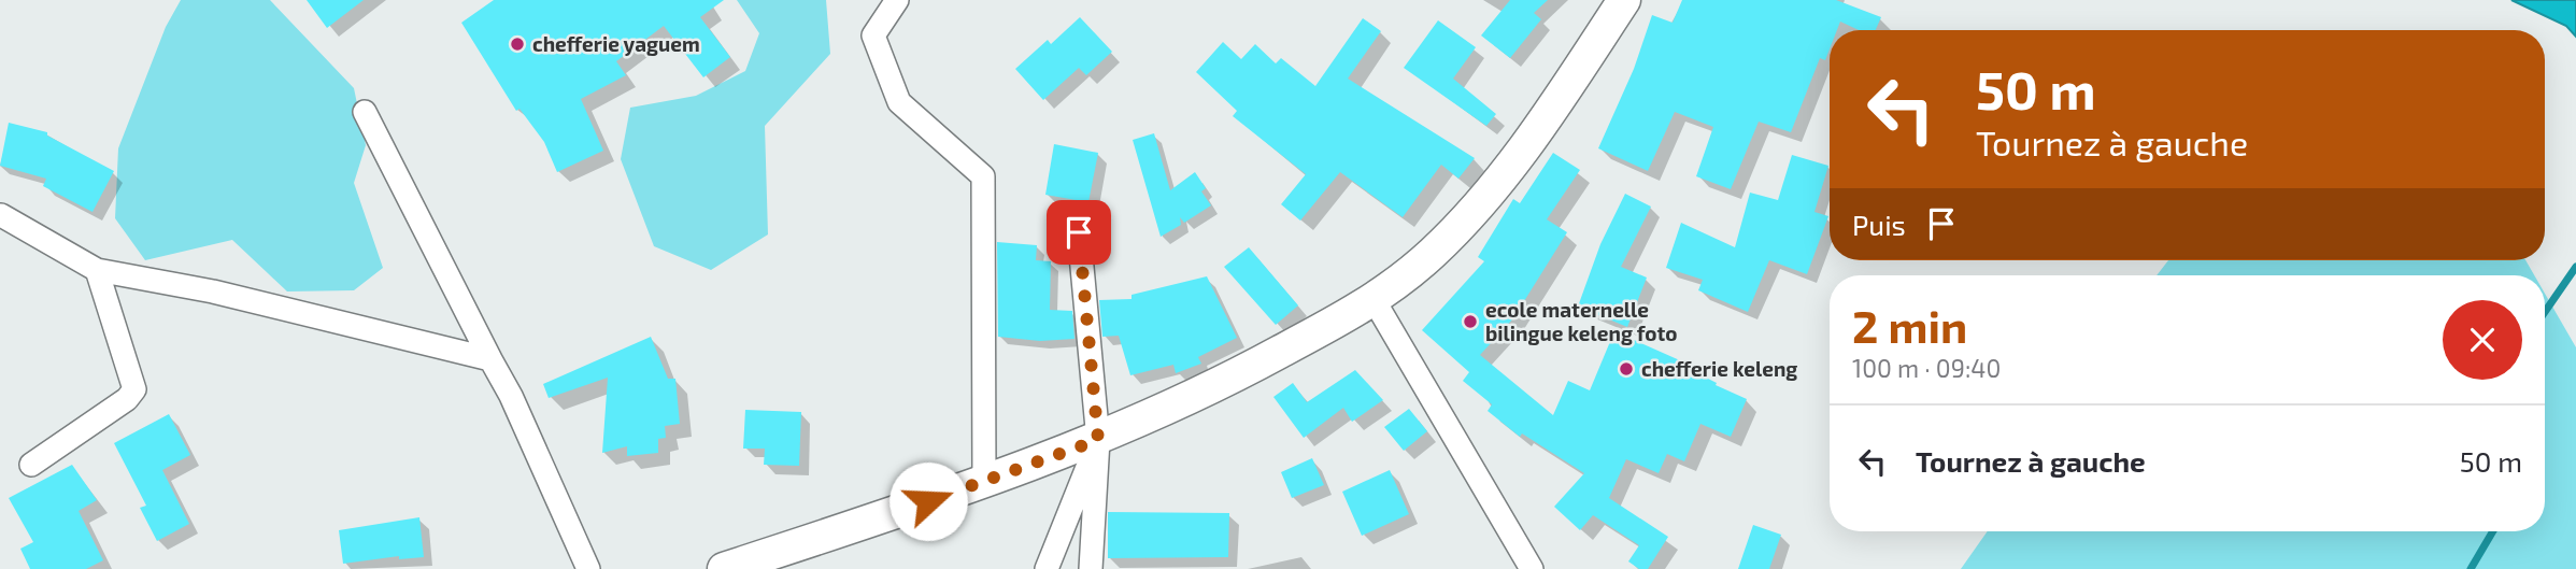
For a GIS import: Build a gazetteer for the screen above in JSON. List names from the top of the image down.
{
  "places": ["chefferie yaguem", "ecole maternelle bilingue keleng foto", "chefferie keleng"],
  "page": {
    "turn": ["50 m", "Tournez à gauche"],
    "then": "Puis",
    "heading": ["2 min", "100 m · 09:40"],
    "list": [
      {
        "name": "Tournez à gauche",
        "value": "50 m"
      }
    ]
  }
}
